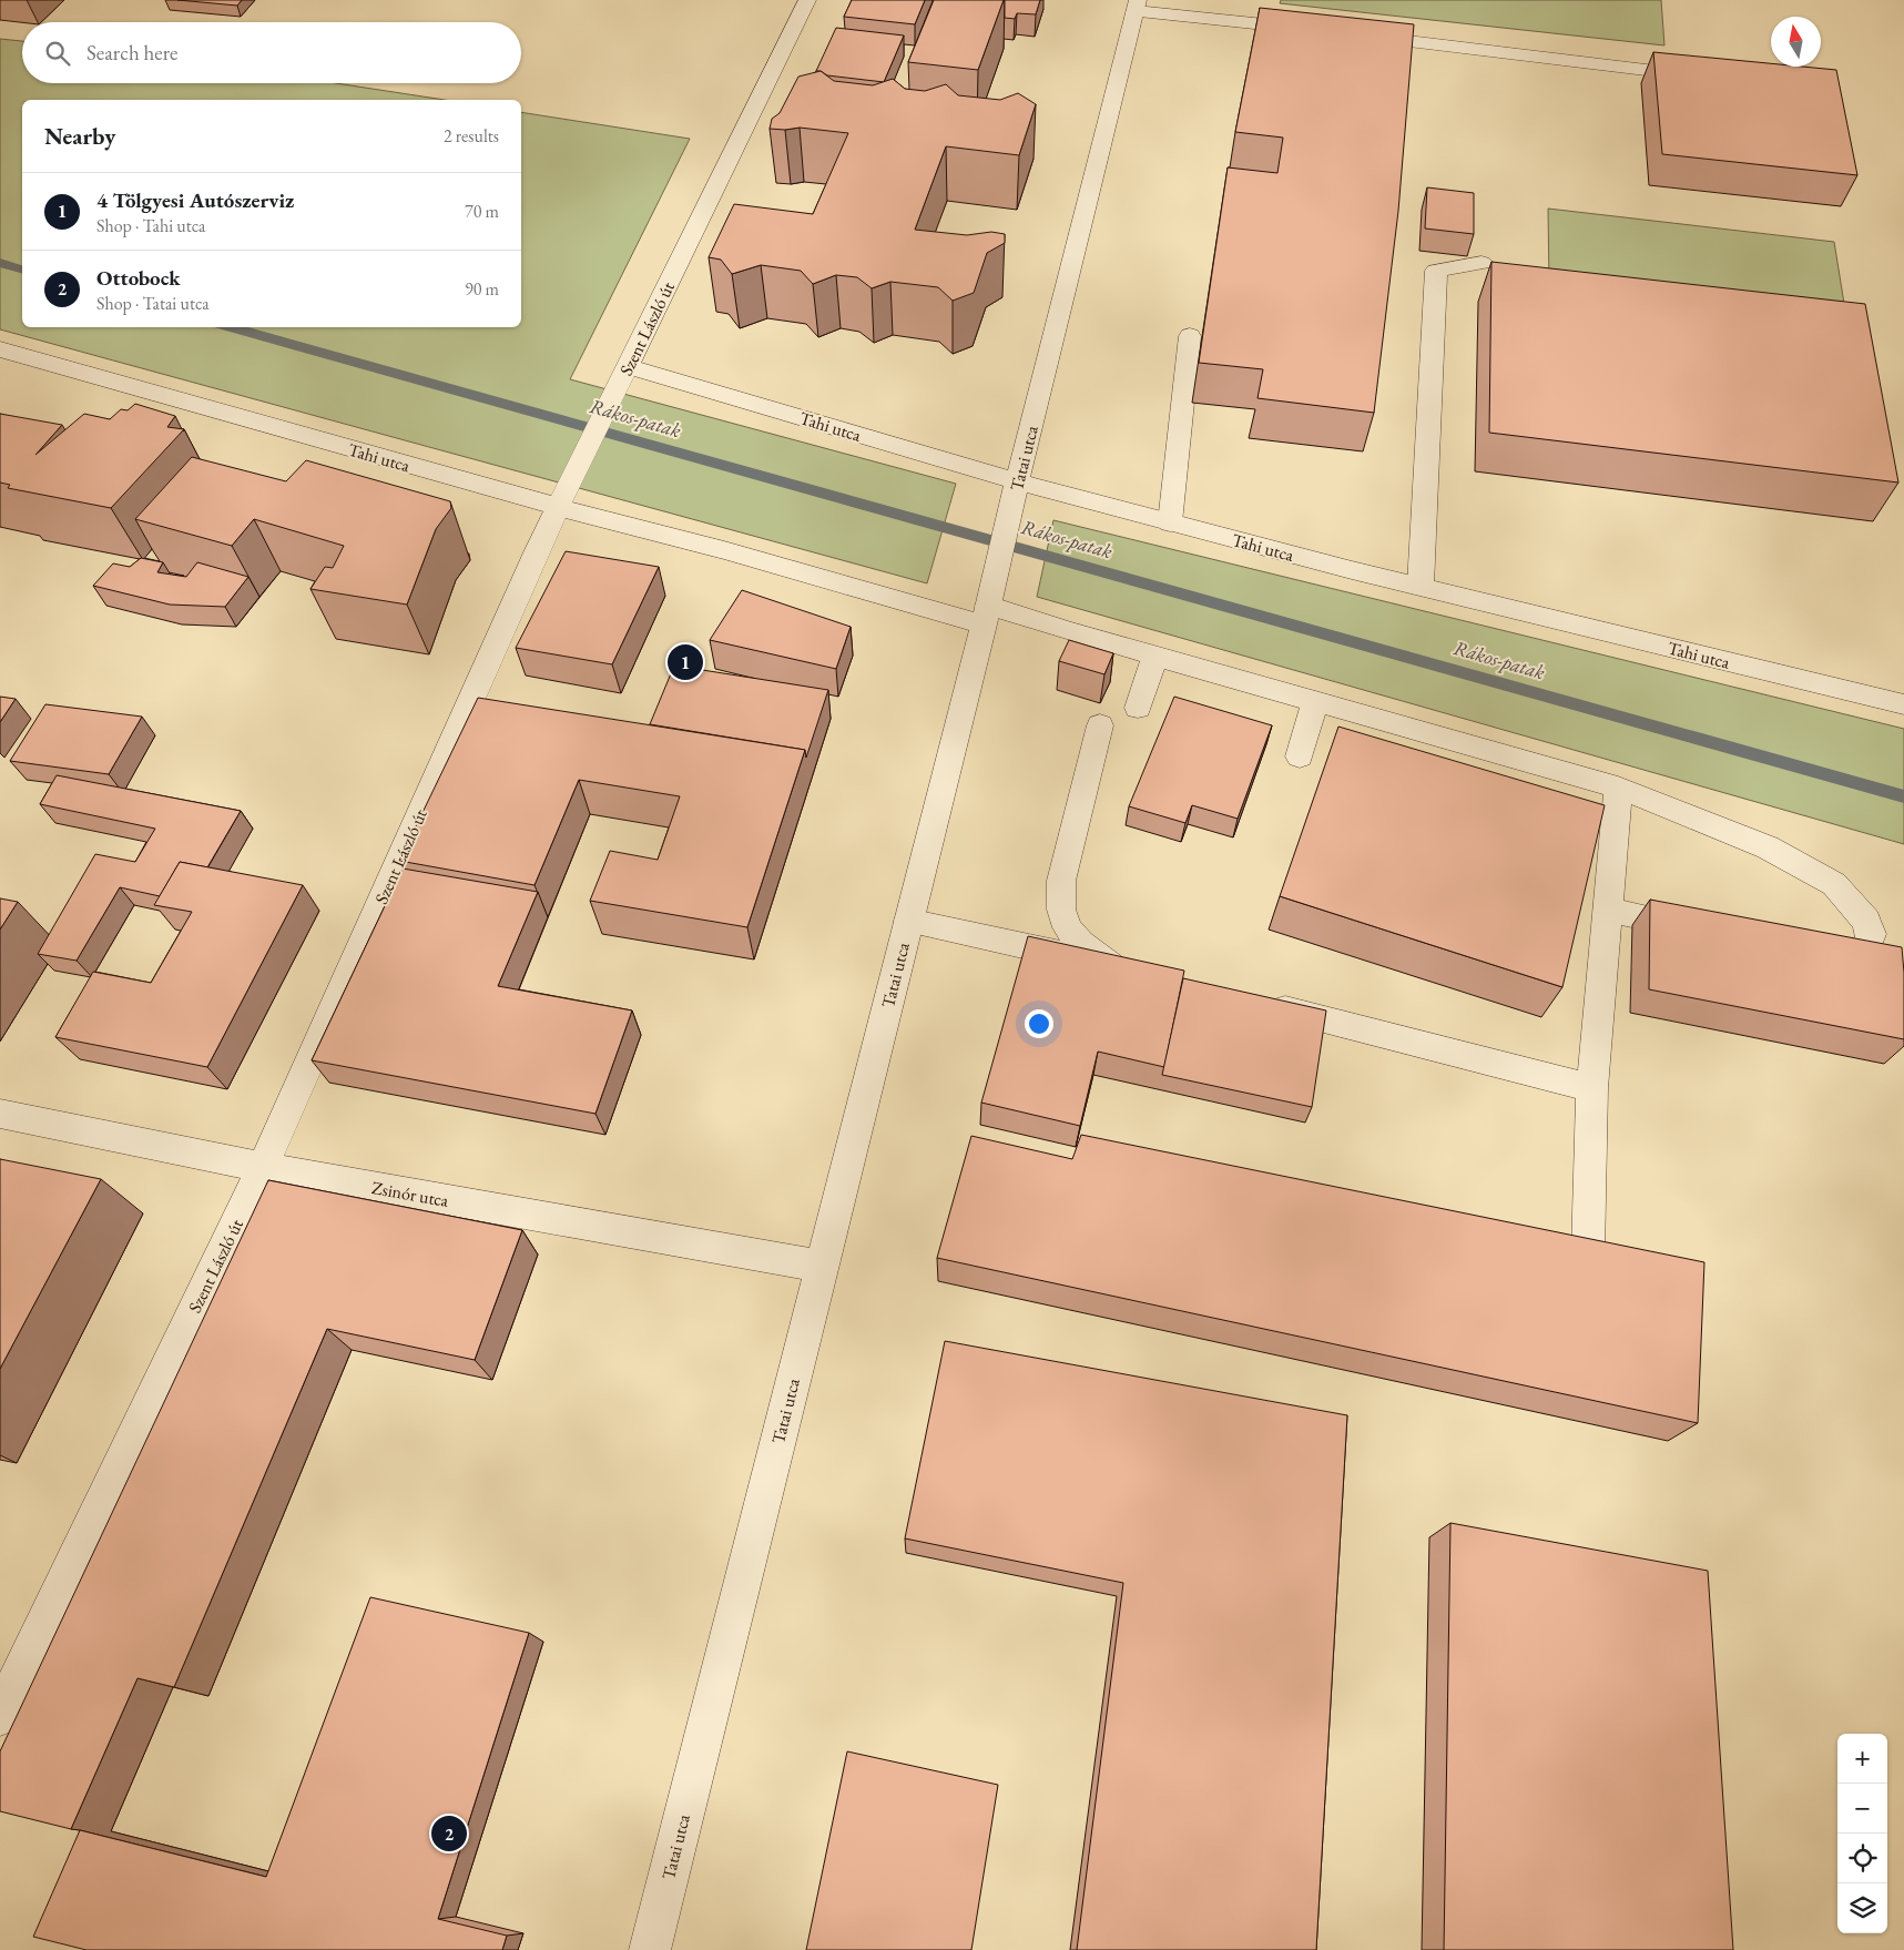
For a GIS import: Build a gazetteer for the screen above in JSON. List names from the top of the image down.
{
  "streets": {
    "street": [
      "Szent László út",
      "Tahi utca",
      "Tatai utca",
      "Zsinór utca"
    ]
  },
  "crossings": [
    ["Szent László út", "Tahi utca"],
    ["Szent László út", "Zsinór utca"],
    ["Tahi utca", "Tatai utca"],
    ["Tatai utca", "Zsinór utca"]
  ],
  "water": ["Rákos-patak"],
  "north": "top",
  "page": {
    "search": "Search here",
    "heading": ["Nearby", "2 results"],
    "list": [
      {
        "mark": "1",
        "name": "4 Tölgyesi Autószerviz",
        "note": "Shop · Tahi utca",
        "value": "70 m"
      },
      {
        "mark": "2",
        "name": "Ottobock",
        "note": "Shop · Tatai utca",
        "value": "90 m"
      }
    ],
    "pins": ["1", "2"],
    "map_buttons": ["+", "−"]
  }
}
